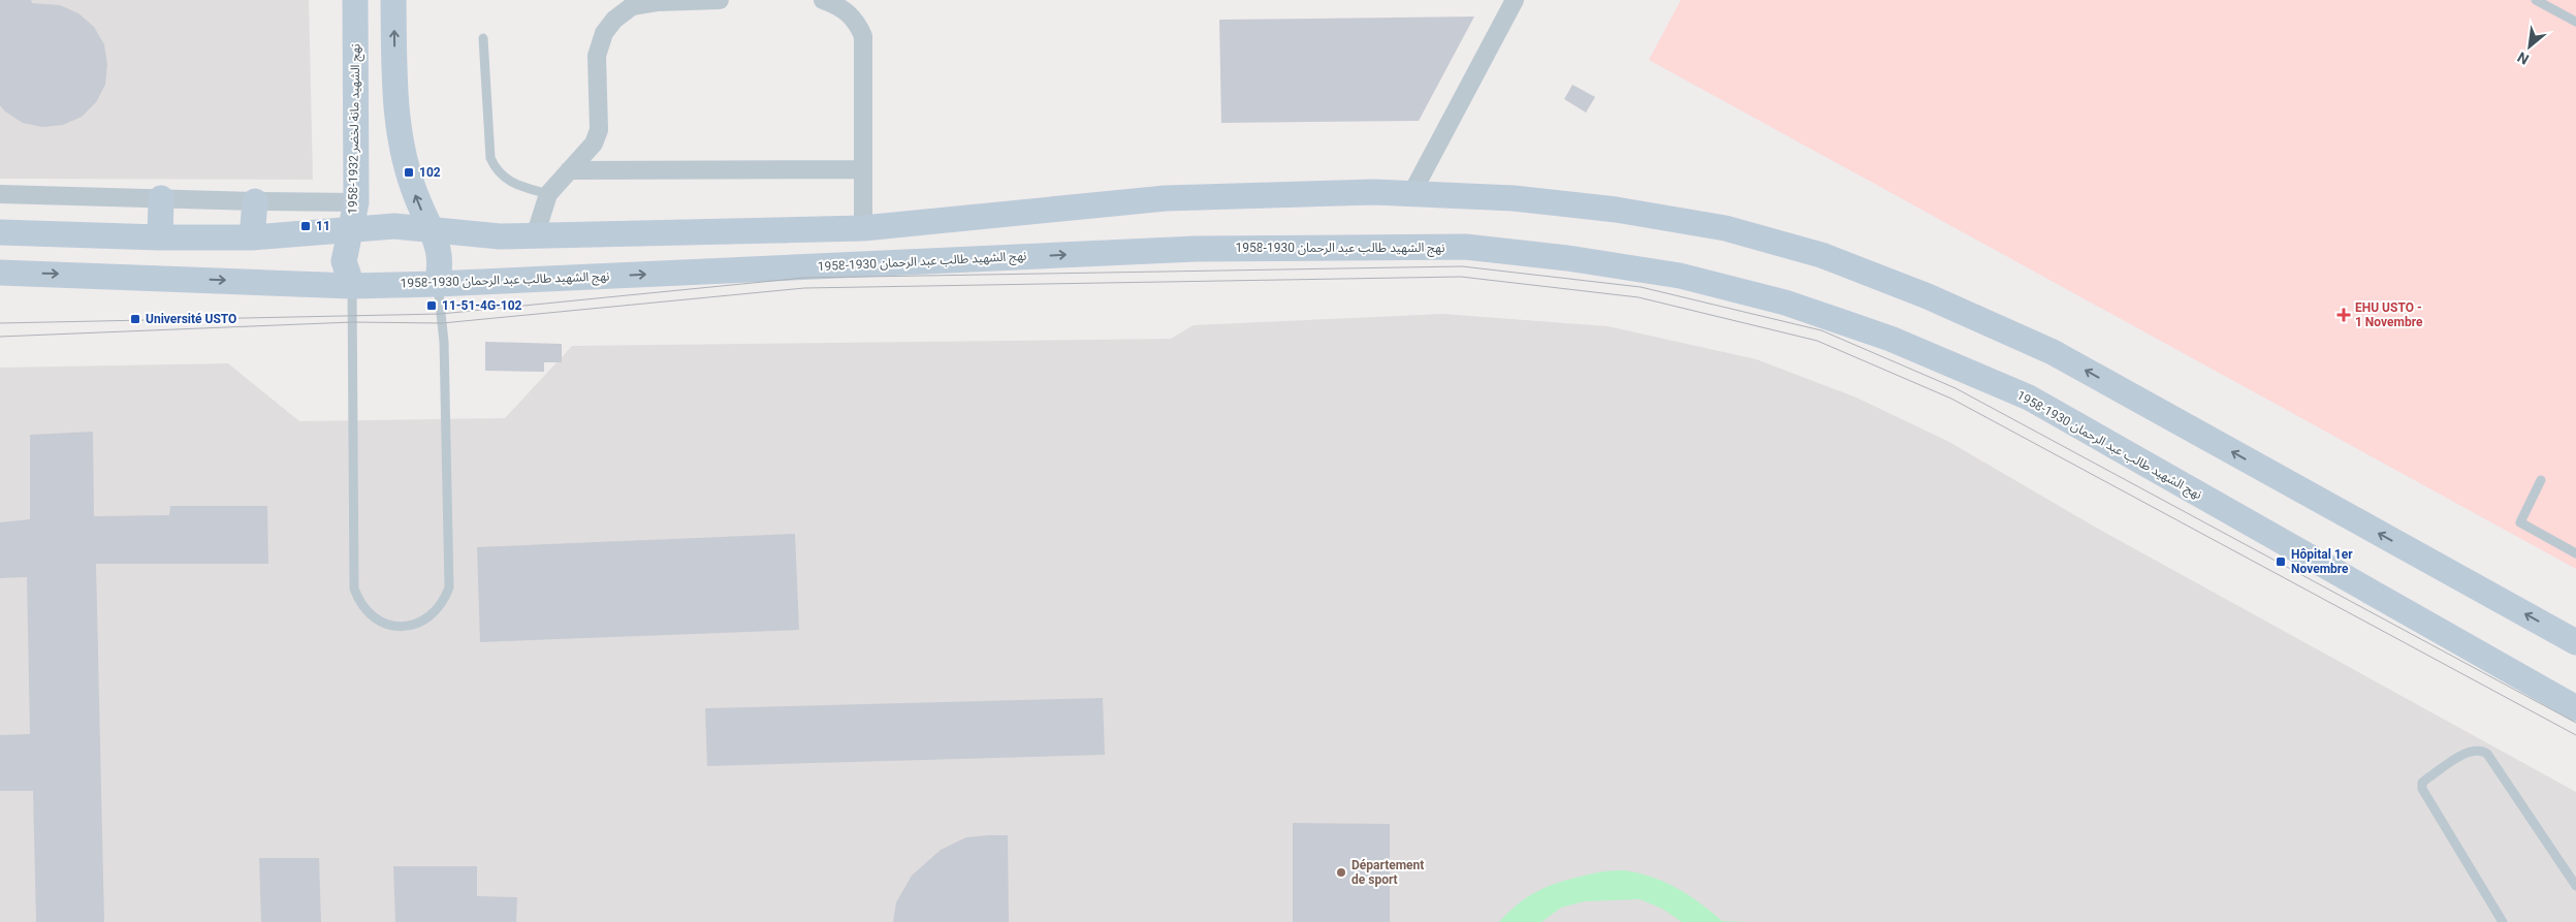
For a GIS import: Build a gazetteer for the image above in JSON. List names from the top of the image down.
{
  "streets": {
    "main road": ["نهج الشهيد مانة لخضر 1932-1958", "نهج الشهيد طالب عبد الرحمان 1930-1958"]
  },
  "crossings": [
    ["نهج الشهيد مانة لخضر 1932-1958", "نهج الشهيد طالب عبد الرحمان 1930-1958"]
  ],
  "places": {
    "transit": [
      "102",
      "11",
      "11-51-4G-102",
      "Université USTO",
      "Hôpital 1er Novembre"
    ],
    "health": ["EHU USTO - 1 Novembre"],
    "other": ["Département de sport"]
  },
  "north": "bottom left"
}
